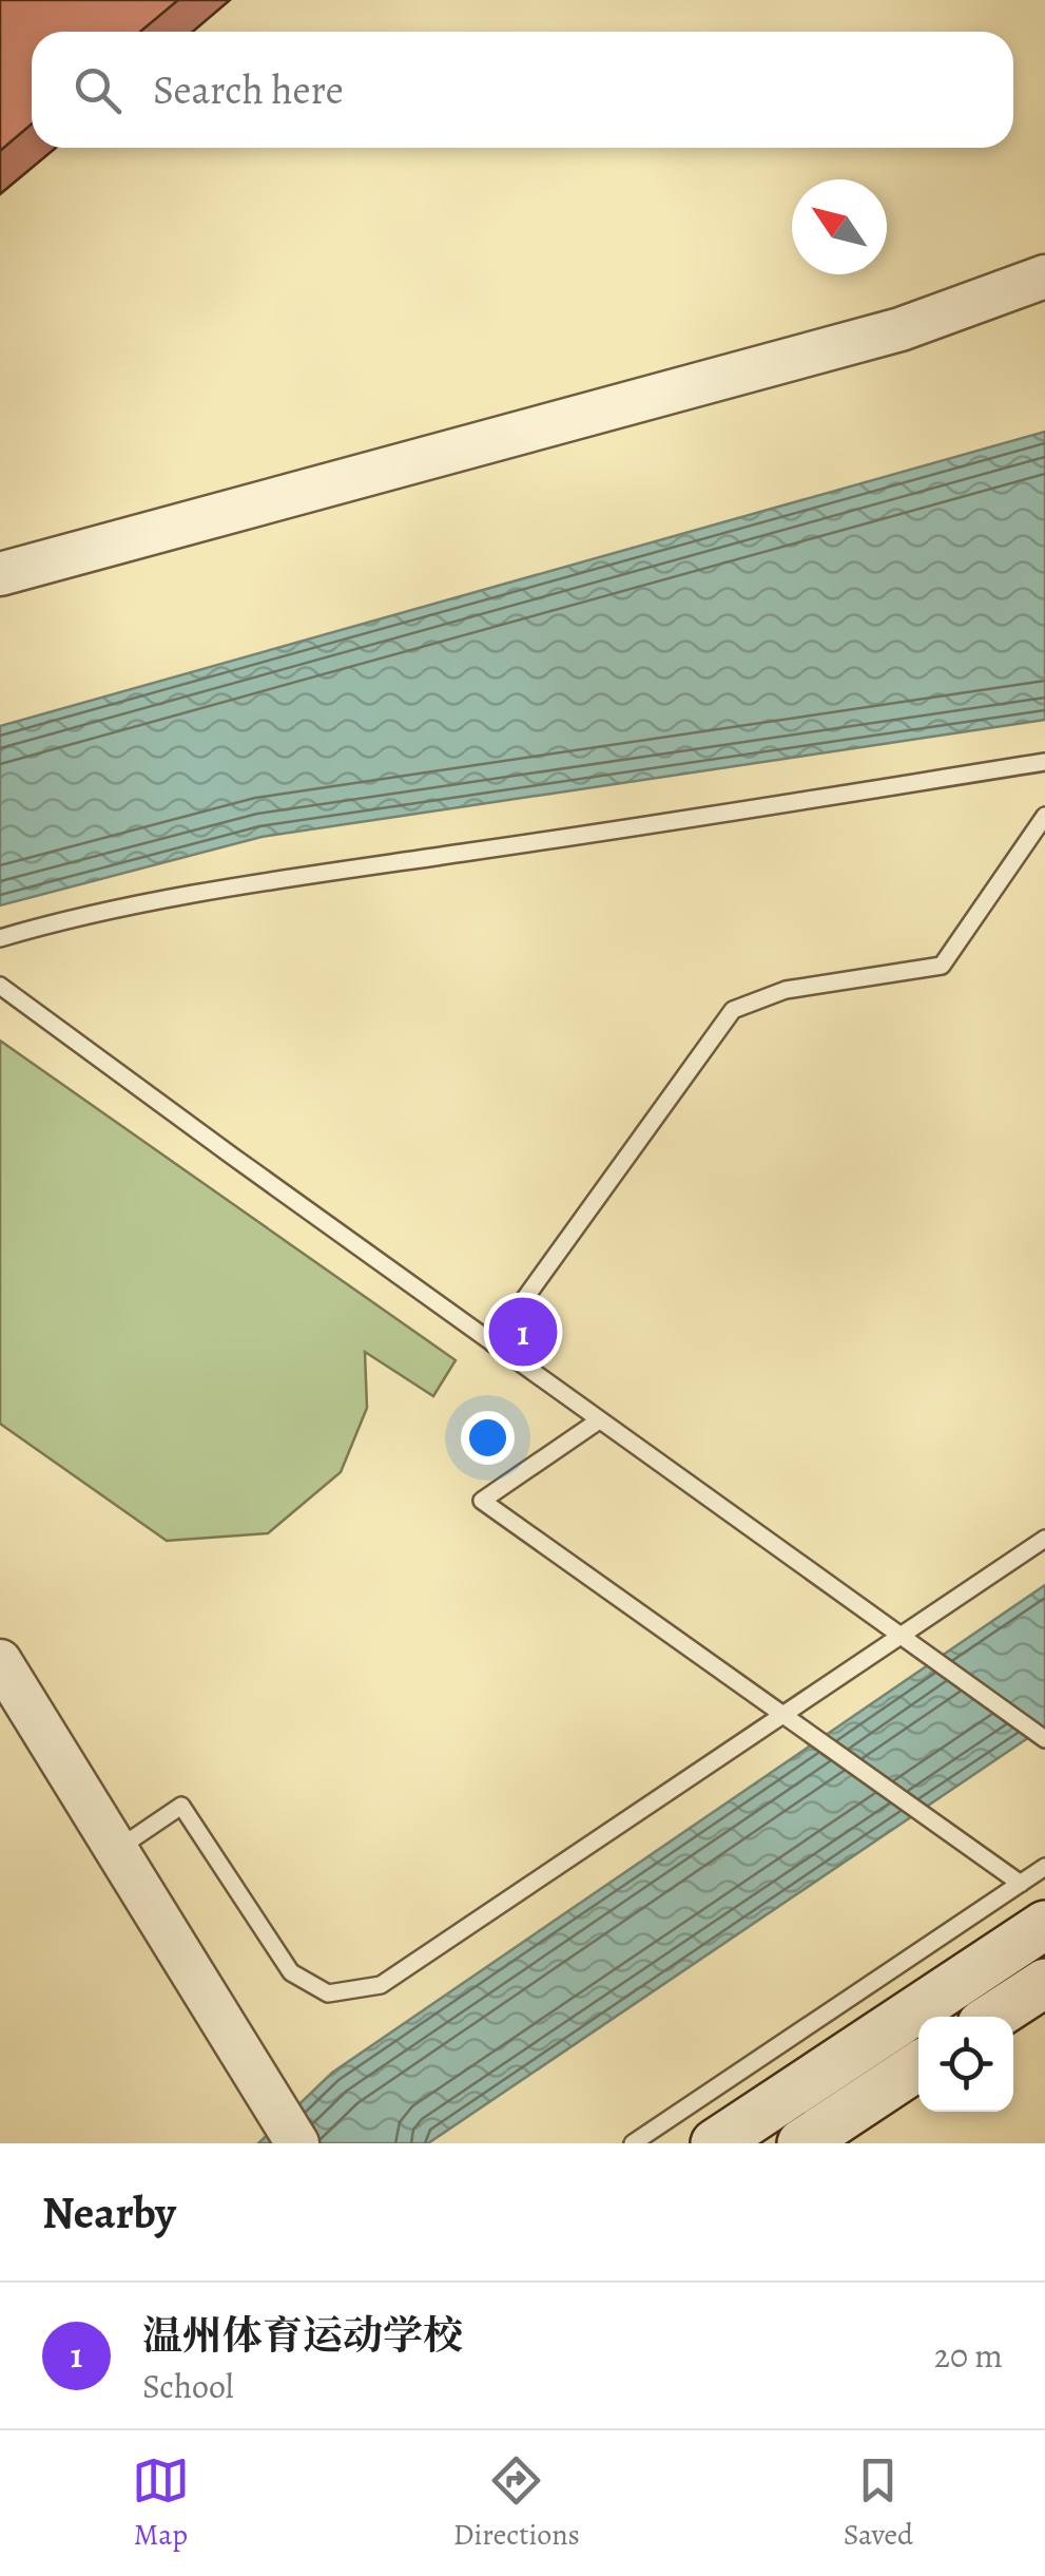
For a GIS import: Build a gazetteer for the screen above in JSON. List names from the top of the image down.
{
  "north": "top left",
  "page": {
    "search": "Search here",
    "pins": "1",
    "heading": "Nearby",
    "list": [
      {
        "mark": "1",
        "name": "温州体育运动学校",
        "note": "School",
        "value": "20 m"
      }
    ],
    "nav": ["Map", "Directions", "Saved"]
  }
}
